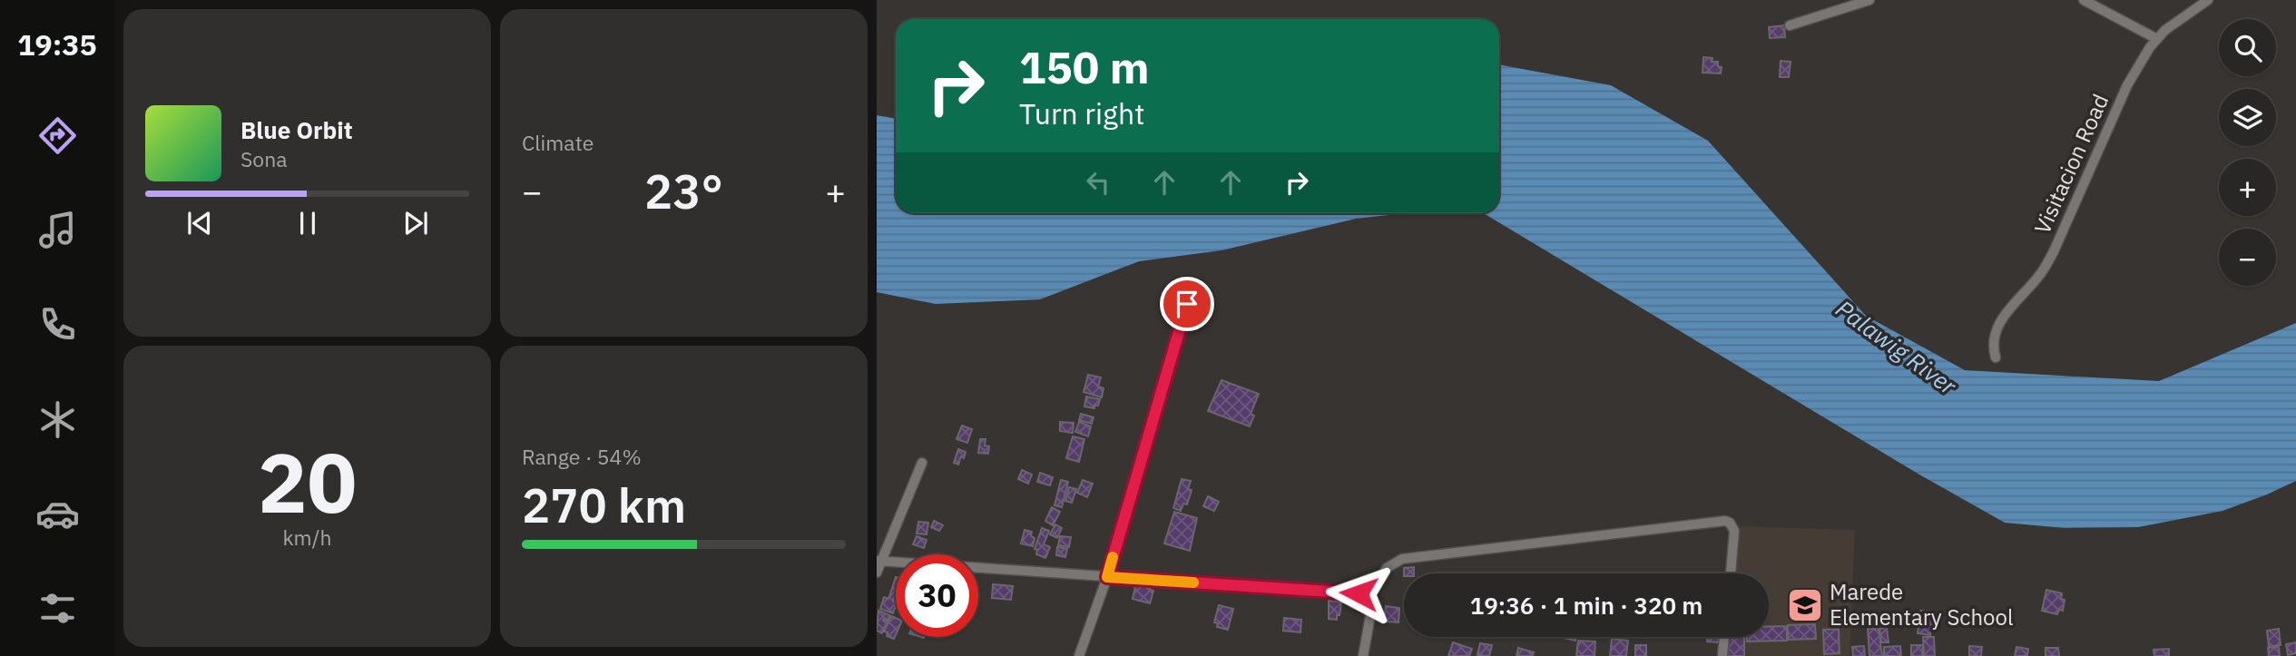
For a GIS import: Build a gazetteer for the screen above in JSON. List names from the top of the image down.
{
  "streets": {
    "street": ["Visitacion Road"]
  },
  "water": ["Palawig River"],
  "places": {
    "school or university": ["Marede Elementary School"]
  },
  "page": {
    "tabs": "19:35",
    "tile": [
      "Climate",
      ["20", "km/h"],
      ["Range · 54%", "270 km"]
    ],
    "map_buttons": ["+", "−"],
    "turn": ["150 m", "Turn right"],
    "song": ["Blue Orbit", "Sona"],
    "heat": ["−", "23°", "+"],
    "limit": "30",
    "trip": "19:36 · 1 min · 320 m"
  }
}
